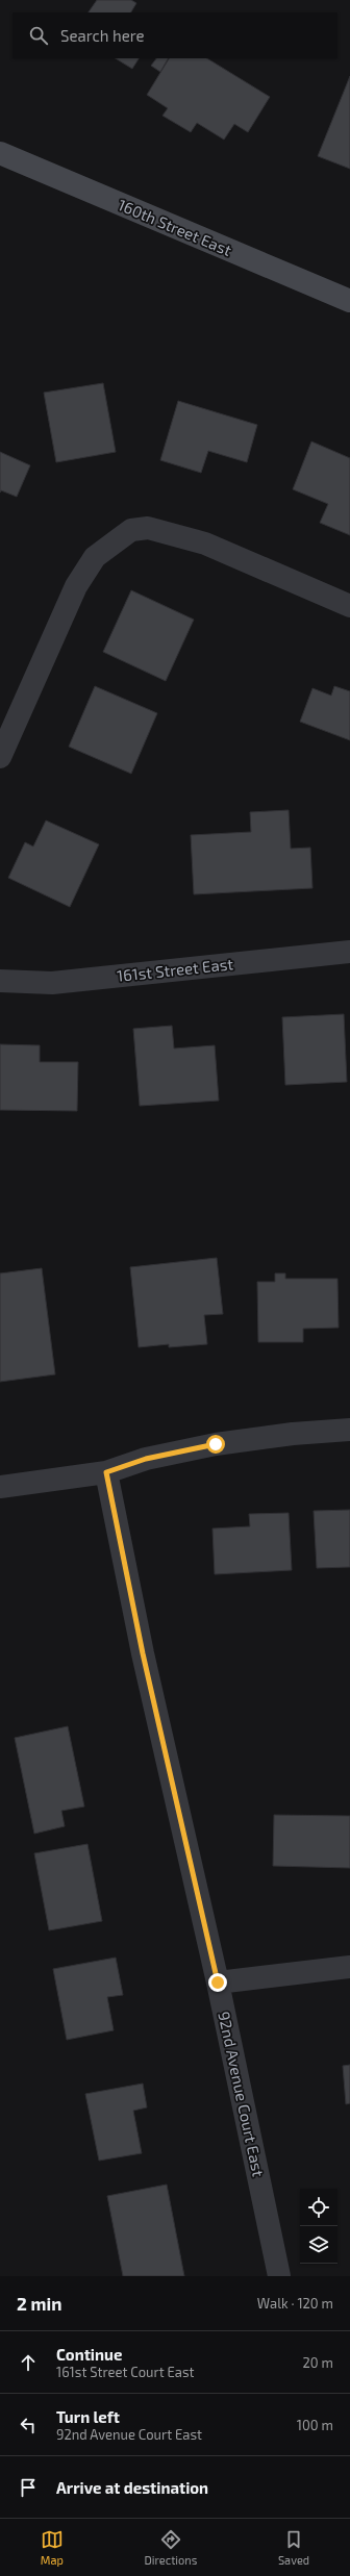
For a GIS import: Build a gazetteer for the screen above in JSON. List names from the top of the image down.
{
  "streets": {
    "main road": ["160th Street East"],
    "street": ["161st Street East", "92nd Avenue Court East"]
  },
  "page": {
    "search": "Search here",
    "heading": ["2 min", "Walk · 120 m"],
    "list": [
      ["Continue", "161st Street Court East", "20 m"],
      ["Turn left", "92nd Avenue Court East", "100 m"],
      "Arrive at destination"
    ],
    "nav": ["Map", "Directions", "Saved"]
  }
}
